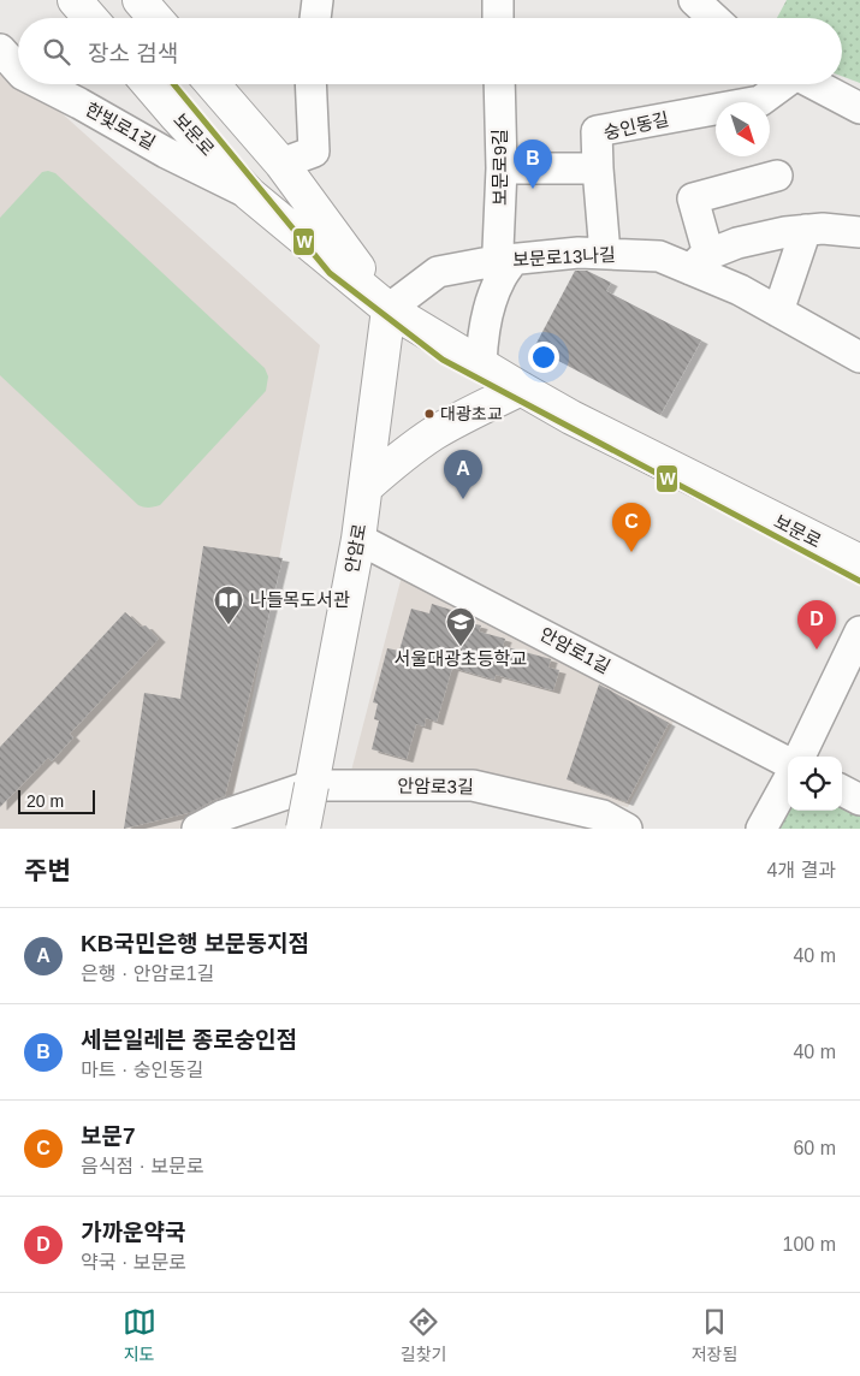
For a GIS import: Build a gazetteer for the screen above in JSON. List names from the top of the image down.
{
  "streets": {
    "main road": ["보문로", "안암로"],
    "street": [
      "한빛로1길",
      "숭인동길",
      "보문로9길",
      "보문로13나길",
      "안암로1길",
      "안암로3길"
    ]
  },
  "crossings": [
    ["한빛로1길", "보문로"],
    ["숭인동길", "보문로9길"],
    ["보문로", "보문로13나길"],
    ["보문로", "안암로"],
    ["보문로9길", "보문로13나길"],
    ["보문로13나길", "안암로"],
    ["안암로", "안암로1길"],
    ["안암로", "안암로3길"]
  ],
  "places": {
    "other": ["대광초교"],
    "library": ["나들목도서관"],
    "school or university": ["서울대광초등학교"]
  },
  "lines": ["transit line W"],
  "scale_bar": "20 m",
  "north": "bottom right",
  "page": {
    "search": "장소 검색",
    "pins": [
      "B",
      "A",
      "C",
      "D"
    ],
    "scale": "20 m",
    "heading": ["주변", "4개 결과"],
    "list": [
      {
        "mark": "A",
        "name": "KB국민은행 보문동지점",
        "note": "은행 · 안암로1길",
        "value": "40 m"
      },
      {
        "mark": "B",
        "name": "세븐일레븐 종로숭인점",
        "note": "마트 · 숭인동길",
        "value": "40 m"
      },
      {
        "mark": "C",
        "name": "보문7",
        "note": "음식점 · 보문로",
        "value": "60 m"
      },
      {
        "mark": "D",
        "name": "가까운약국",
        "note": "약국 · 보문로",
        "value": "100 m"
      }
    ],
    "nav": ["지도", "길찾기", "저장됨"]
  }
}
